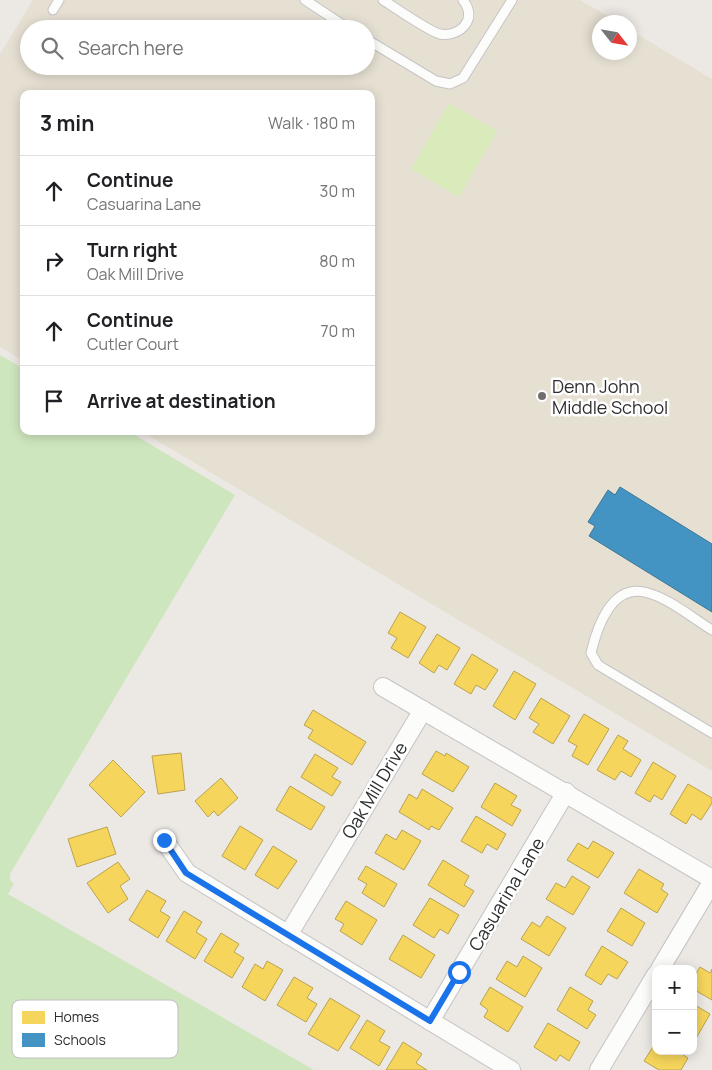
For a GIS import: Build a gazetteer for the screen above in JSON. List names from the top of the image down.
{
  "streets": {
    "street": ["Oak Mill Drive", "Casuarina Lane"]
  },
  "places": ["Denn John Middle School"],
  "legend": ["Homes", "Schools"],
  "north": "bottom right",
  "page": {
    "search": "Search here",
    "heading": ["3 min", "Walk · 180 m"],
    "list": [
      ["Continue", "Casuarina Lane", "30 m"],
      ["Turn right", "Oak Mill Drive", "80 m"],
      ["Continue", "Cutler Court", "70 m"],
      "Arrive at destination"
    ],
    "map_buttons": ["+", "−"]
  }
}
